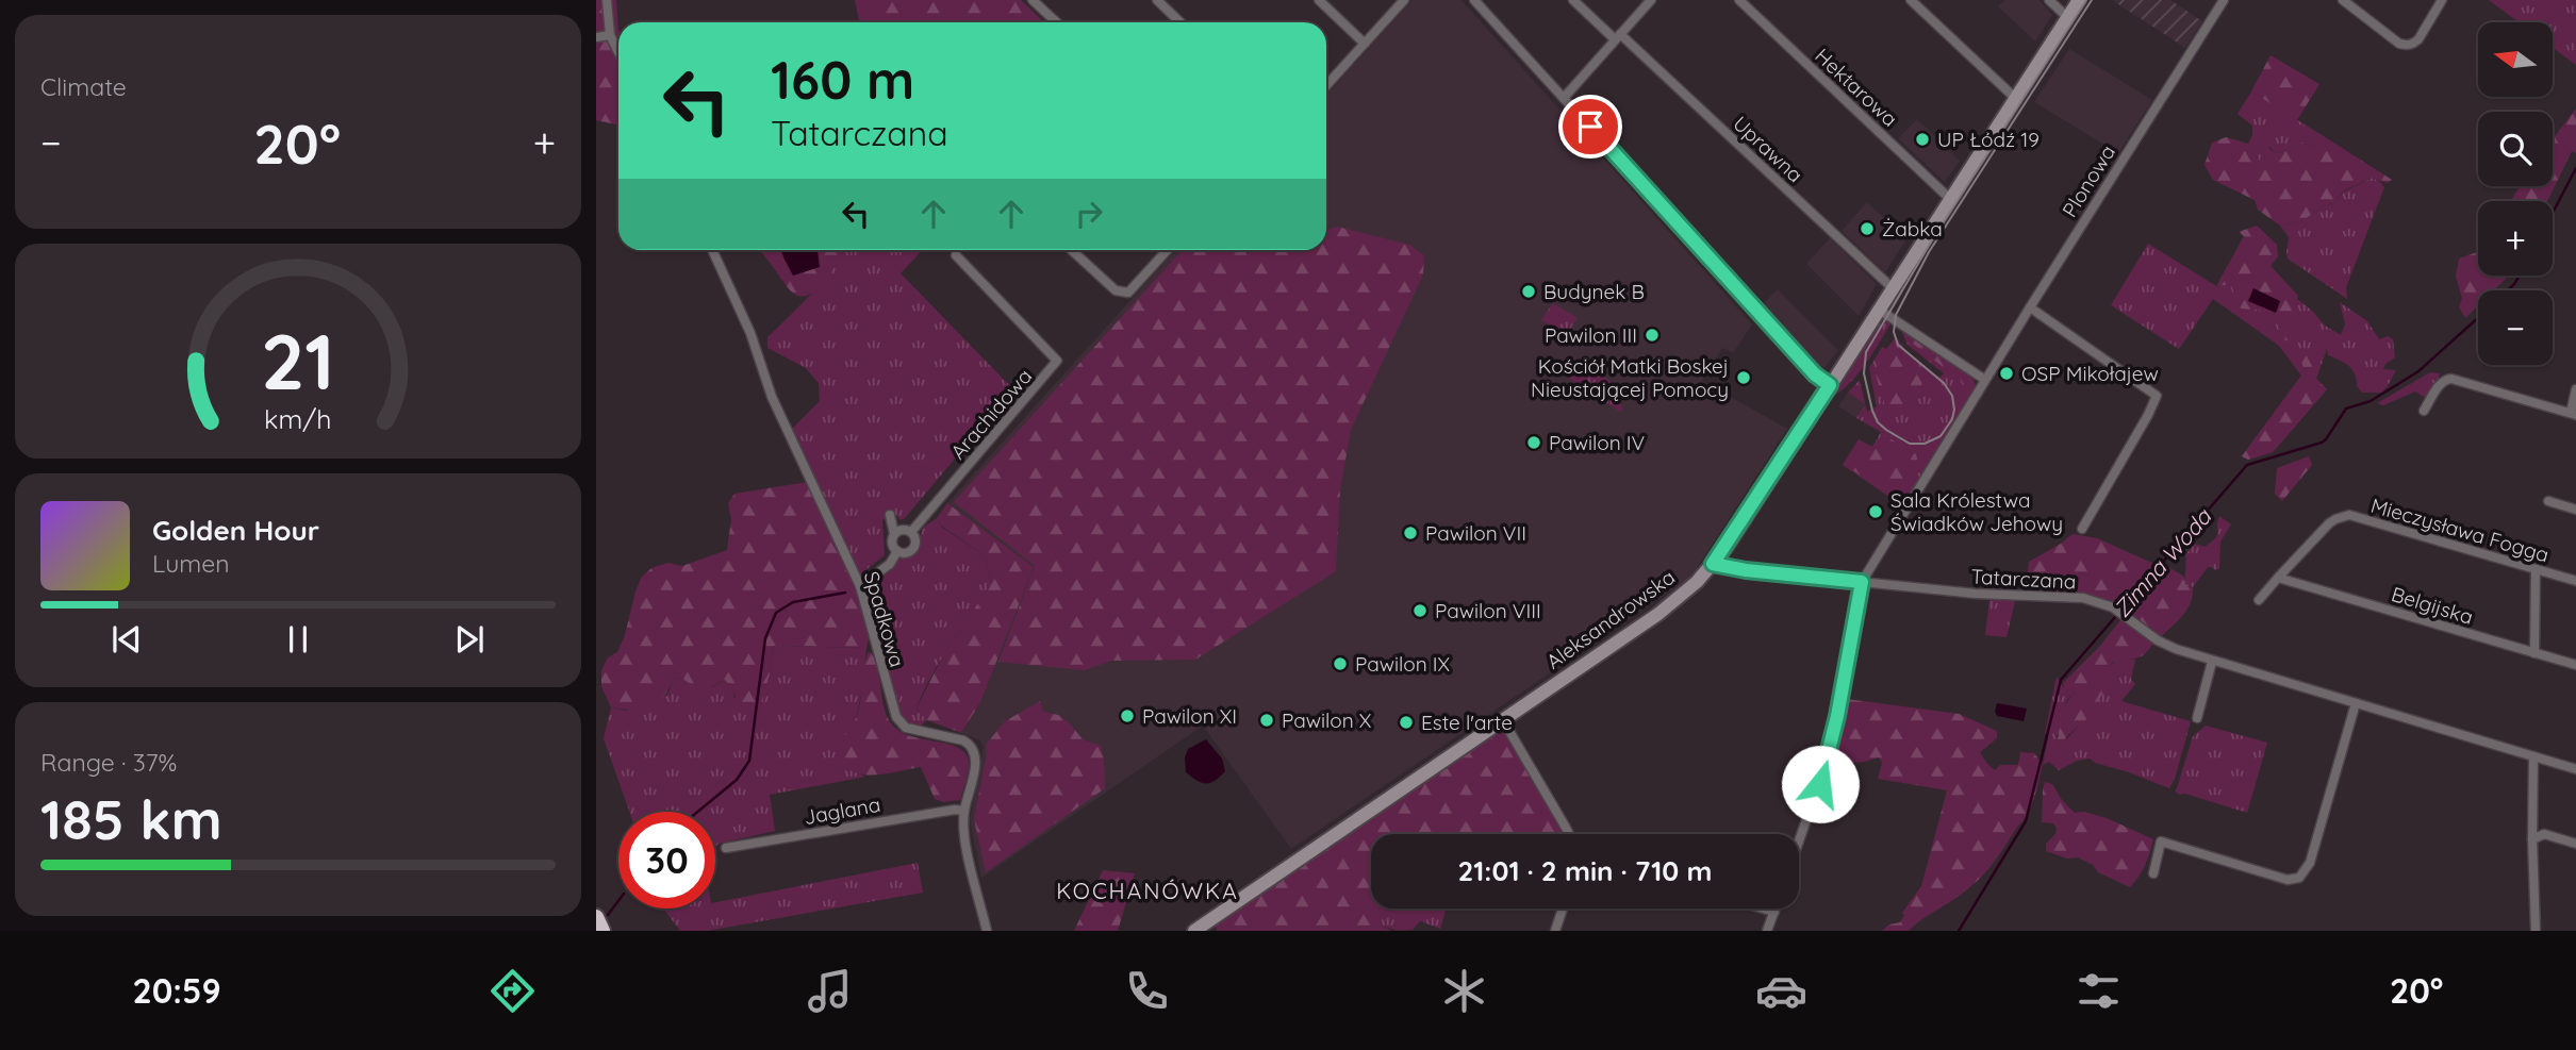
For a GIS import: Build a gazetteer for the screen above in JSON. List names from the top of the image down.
{
  "streets": {
    "main road": ["Aleksandrowska"],
    "street": [
      "Hektarowa",
      "Uprawna",
      "Plonowa",
      "Arachidowa",
      "Mieczysława Fogga",
      "Tatarczana",
      "Belgijska",
      "Spadkowa",
      "Jaglana"
    ]
  },
  "crossings": [
    ["Hektarowa", "Aleksandrowska"],
    ["Uprawna", "Aleksandrowska"],
    ["Plonowa", "Tatarczana"],
    ["Mieczysława Fogga", "Belgijska"],
    ["Tatarczana", "Aleksandrowska"],
    ["Spadkowa", "Jaglana"]
  ],
  "districts": ["KOCHANÓWKA"],
  "water": ["Zimna Woda"],
  "places": [
    "UP Łódź 19",
    "Żabka",
    "Budynek B",
    "Pawilon III",
    "OSP Mikołajew",
    "Kościół Matki Boskej Nieustającej Pomocy",
    "Pawilon IV",
    "Sala Królestwa Świadków Jehowy",
    "Pawilon VII",
    "Pawilon VIII",
    "Pawilon IX",
    "Pawilon XI",
    "Pawilon X",
    "Este l'arte"
  ],
  "north": "left",
  "page": {
    "tile": [
      "Climate",
      ["Range · 37%", "185 km"]
    ],
    "map_buttons": ["+", "−"],
    "turn": ["160 m", "Tatarczana"],
    "heat": ["−", "20°", "+"],
    "song": ["Golden Hour", "Lumen"],
    "limit": "30",
    "trip": "21:01 · 2 min · 710 m",
    "tabs": ["20:59", "20°"],
    "gauge": ["21", "km/h"]
  }
}
